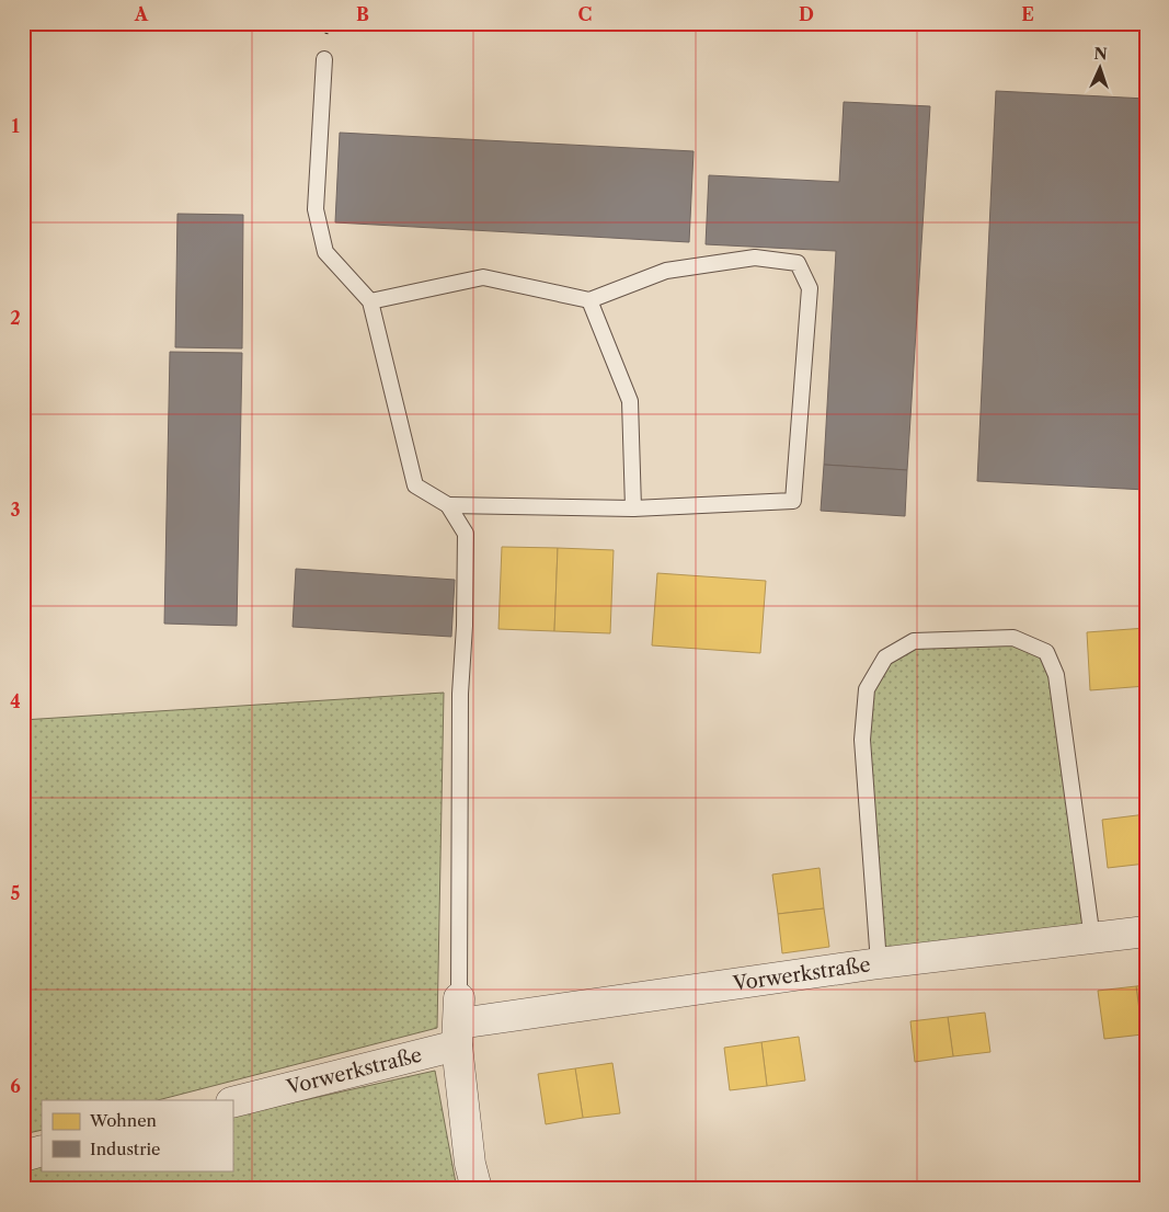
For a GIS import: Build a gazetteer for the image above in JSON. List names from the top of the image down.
{
  "streets": {
    "street": ["Vorwerkstraße"]
  },
  "legend": ["Wohnen", "Industrie"],
  "north": "top",
  "grid": {
    "columns": [
      "A",
      "B",
      "C",
      "D",
      "E"
    ],
    "rows": [
      "1",
      "2",
      "3",
      "4",
      "5",
      "6"
    ]
  }
}
